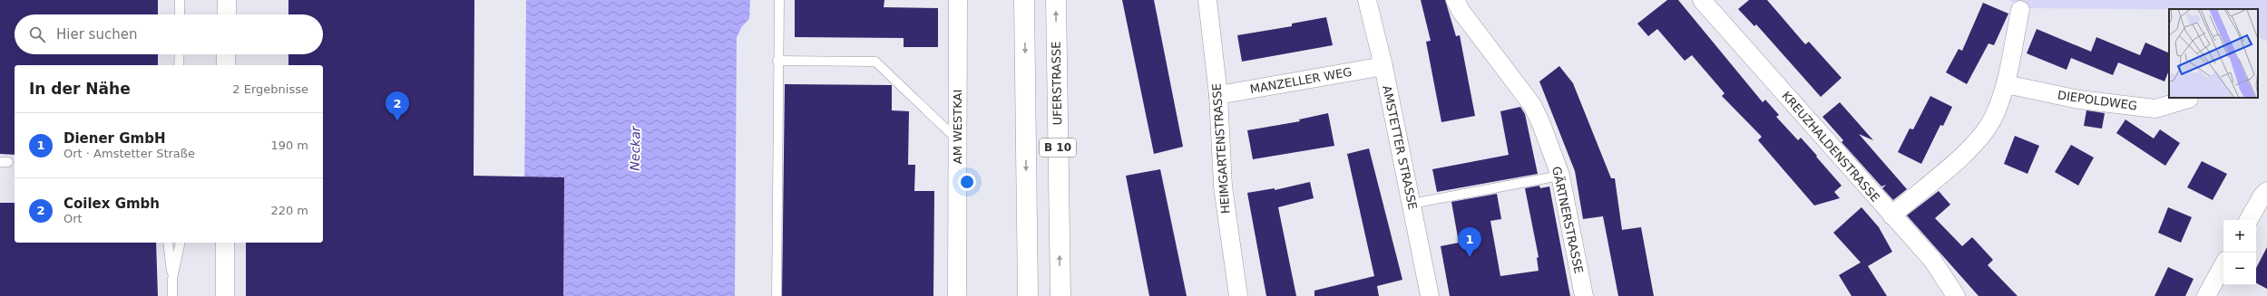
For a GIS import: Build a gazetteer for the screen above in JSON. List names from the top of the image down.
{
  "streets": {
    "highway": ["UFERSTRASSE", "B 10"],
    "street": [
      "MANZELLER WEG",
      "DIEPOLDWEG",
      "AM WESTKAI",
      "KREUZHALDENSTRASSE",
      "AMSTETTER STRASSE",
      "HEIMGARTENSTRASSE",
      "GÄRTNERSTRASSE"
    ]
  },
  "crossings": [
    ["MANZELLER WEG", "AMSTETTER STRASSE"],
    ["MANZELLER WEG", "HEIMGARTENSTRASSE"]
  ],
  "water": ["Neckar"],
  "page": {
    "search": "Hier suchen",
    "heading": ["In der Nähe", "2 Ergebnisse"],
    "pins": ["2", "1"],
    "list": [
      {
        "mark": "1",
        "name": "Diener GmbH",
        "note": "Ort · Amstetter Straße",
        "value": "190 m"
      },
      {
        "mark": "2",
        "name": "Coilex Gmbh",
        "note": "Ort",
        "value": "220 m"
      }
    ],
    "map_buttons": ["+", "−"]
  }
}
